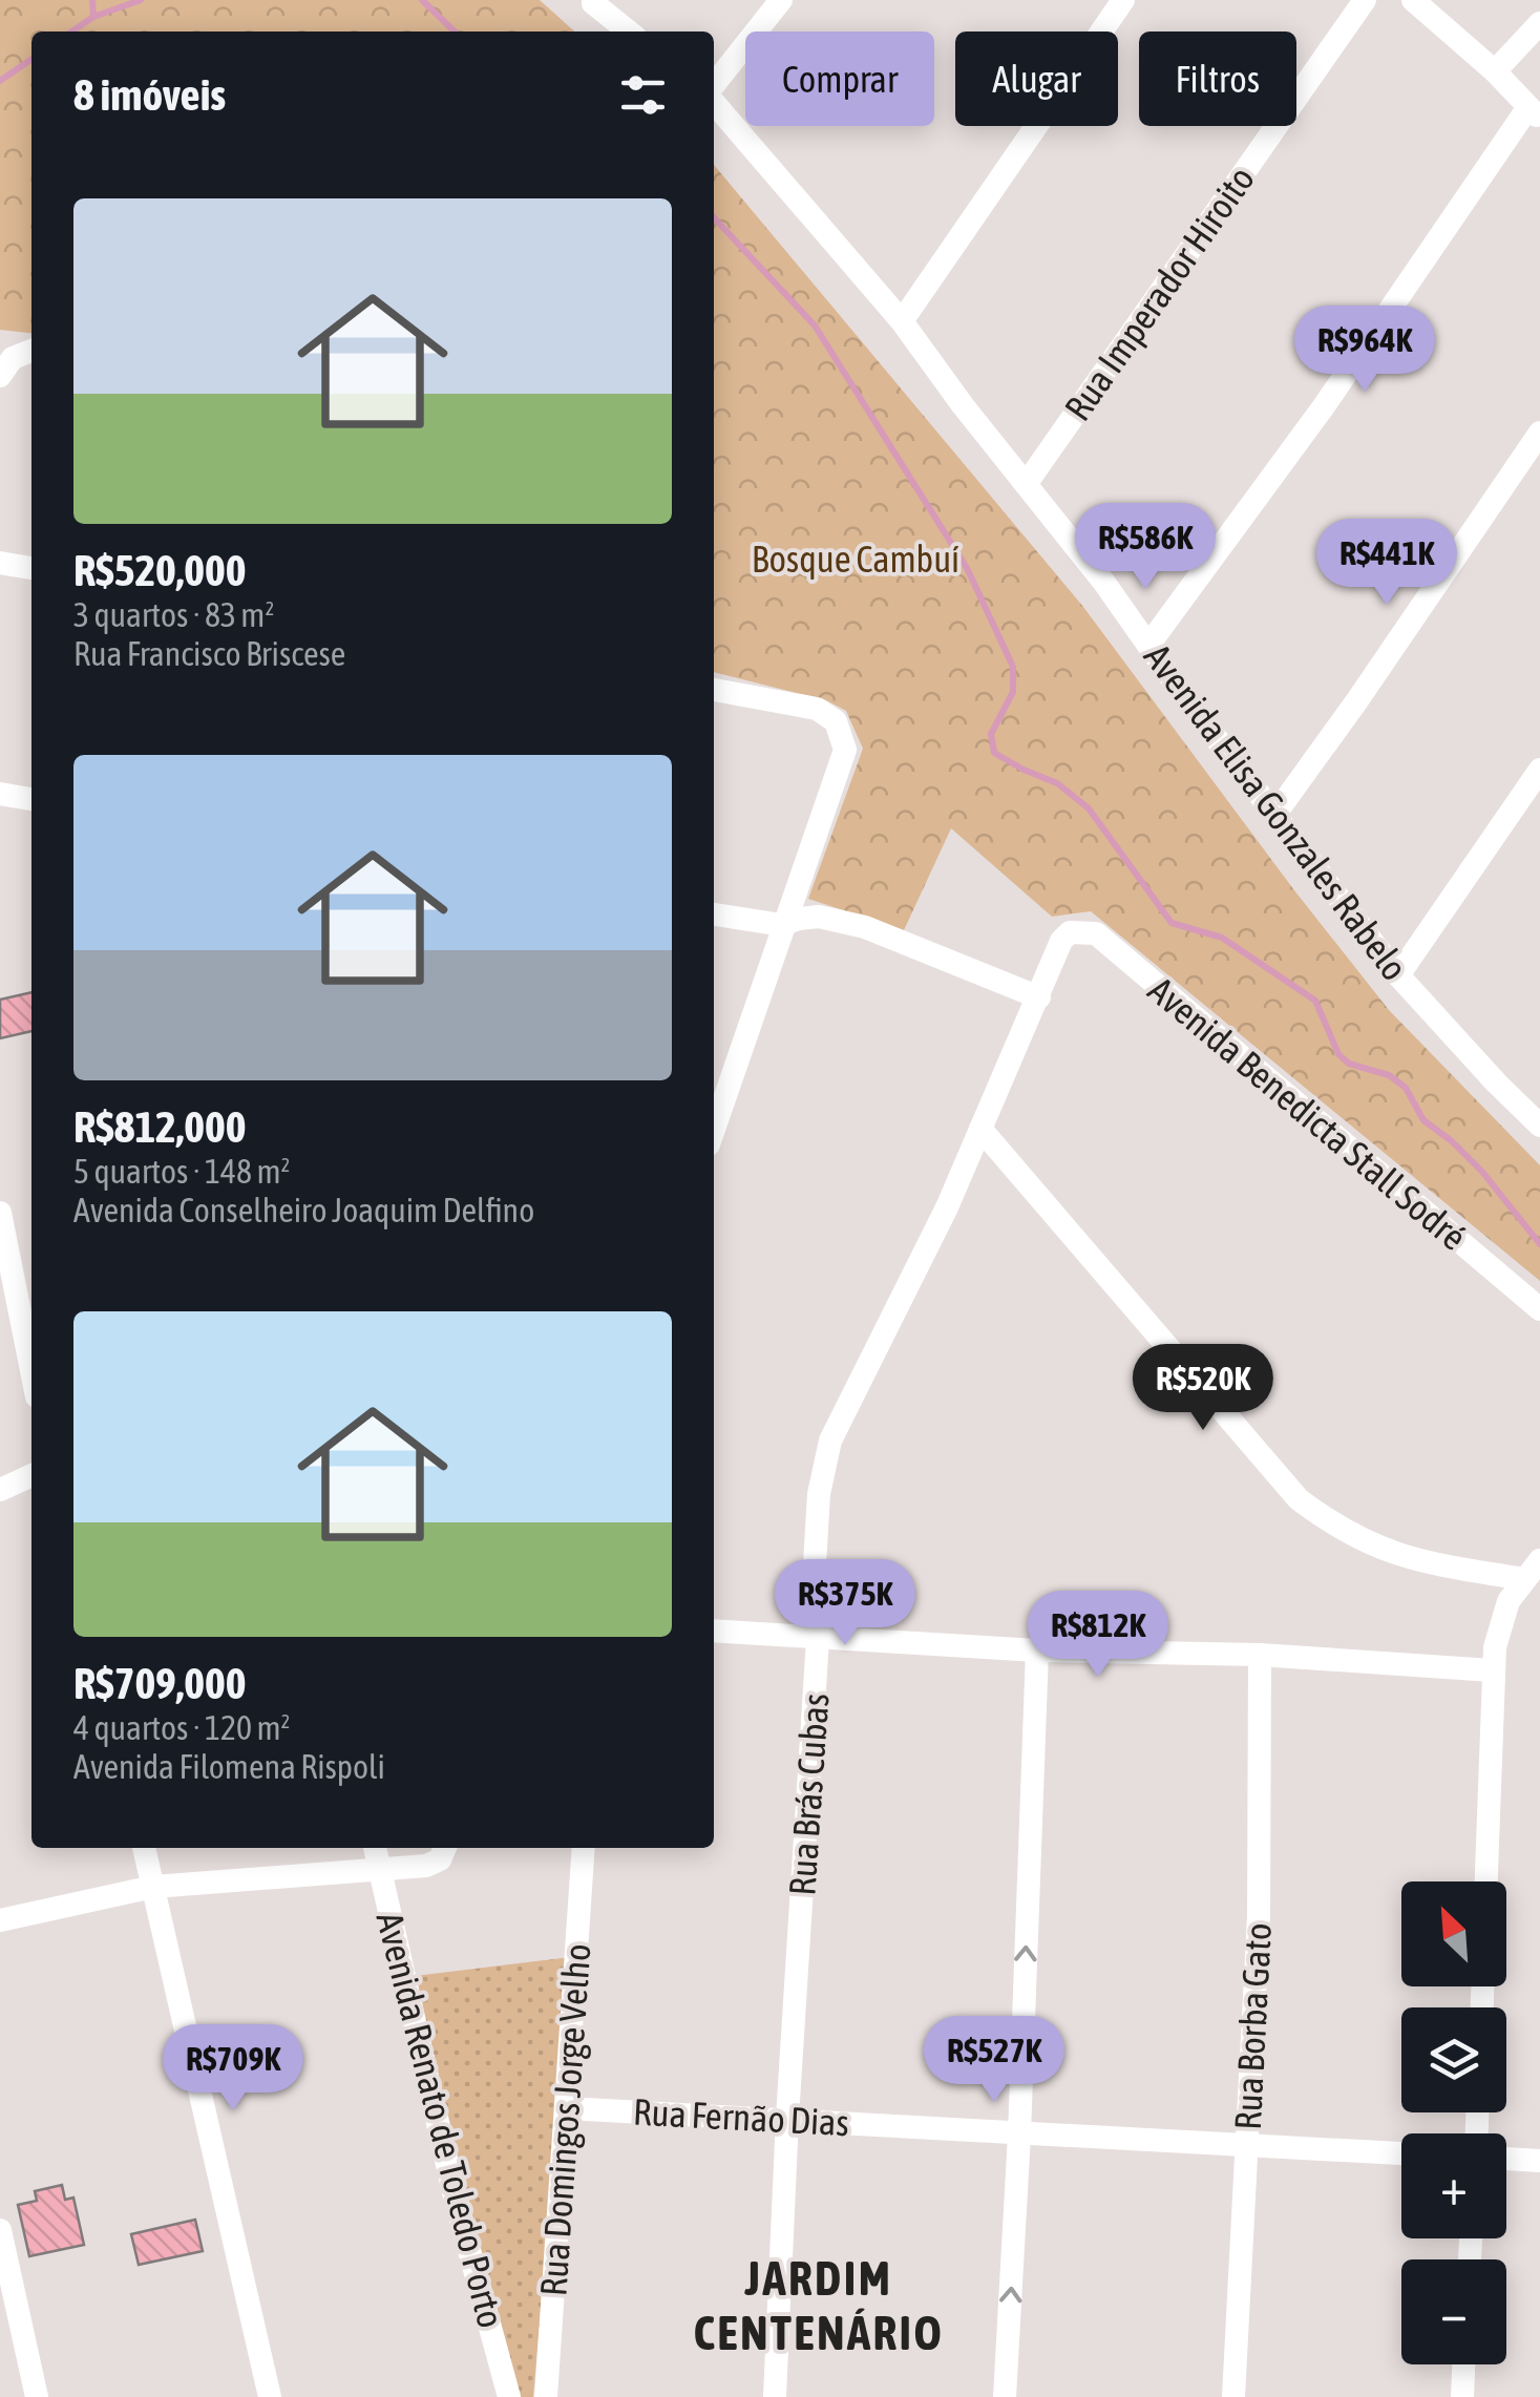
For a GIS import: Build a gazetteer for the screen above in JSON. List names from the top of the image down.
{
  "streets": {
    "street": [
      "Rua Imperador Hiroito",
      "Avenida Elisa Gonzales Rabelo",
      "Avenida Benedicta Stall Sodré",
      "Rua Brás Cubas",
      "Rua Borba Gato",
      "Rua Fernão Dias",
      "Avenida Renato de Toledo Porto",
      "Rua Domingos Jorge Velho"
    ]
  },
  "crossings": [
    ["Rua Imperador Hiroito", "Avenida Elisa Gonzales Rabelo"],
    ["Avenida Benedicta Stall Sodré", "Rua Brás Cubas"],
    ["Rua Brás Cubas", "Rua Fernão Dias"],
    ["Rua Borba Gato", "Rua Fernão Dias"],
    ["Rua Fernão Dias", "Rua Domingos Jorge Velho"]
  ],
  "districts": ["JARDIM CENTENÁRIO"],
  "parks": ["Bosque Cambuí"],
  "north": "top left",
  "page": {
    "chip": ["Comprar", "Alugar", "Filtros"],
    "heading": "8 imóveis",
    "list": [
      {
        "name": "R$520,000",
        "note": "3 quartos · 83 m² · Rua Francisco Briscese"
      },
      {
        "name": "R$812,000",
        "note": "5 quartos · 148 m² · Avenida Conselheiro Joaquim Delfino"
      },
      {
        "name": "R$709,000",
        "note": "4 quartos · 120 m² · Avenida Filomena Rispoli"
      }
    ],
    "price": [
      "R$964K",
      "R$586K",
      "R$441K",
      "R$520K",
      "R$375K",
      "R$812K",
      "R$527K",
      "R$709K"
    ],
    "map_buttons": ["+", "−"]
  }
}
